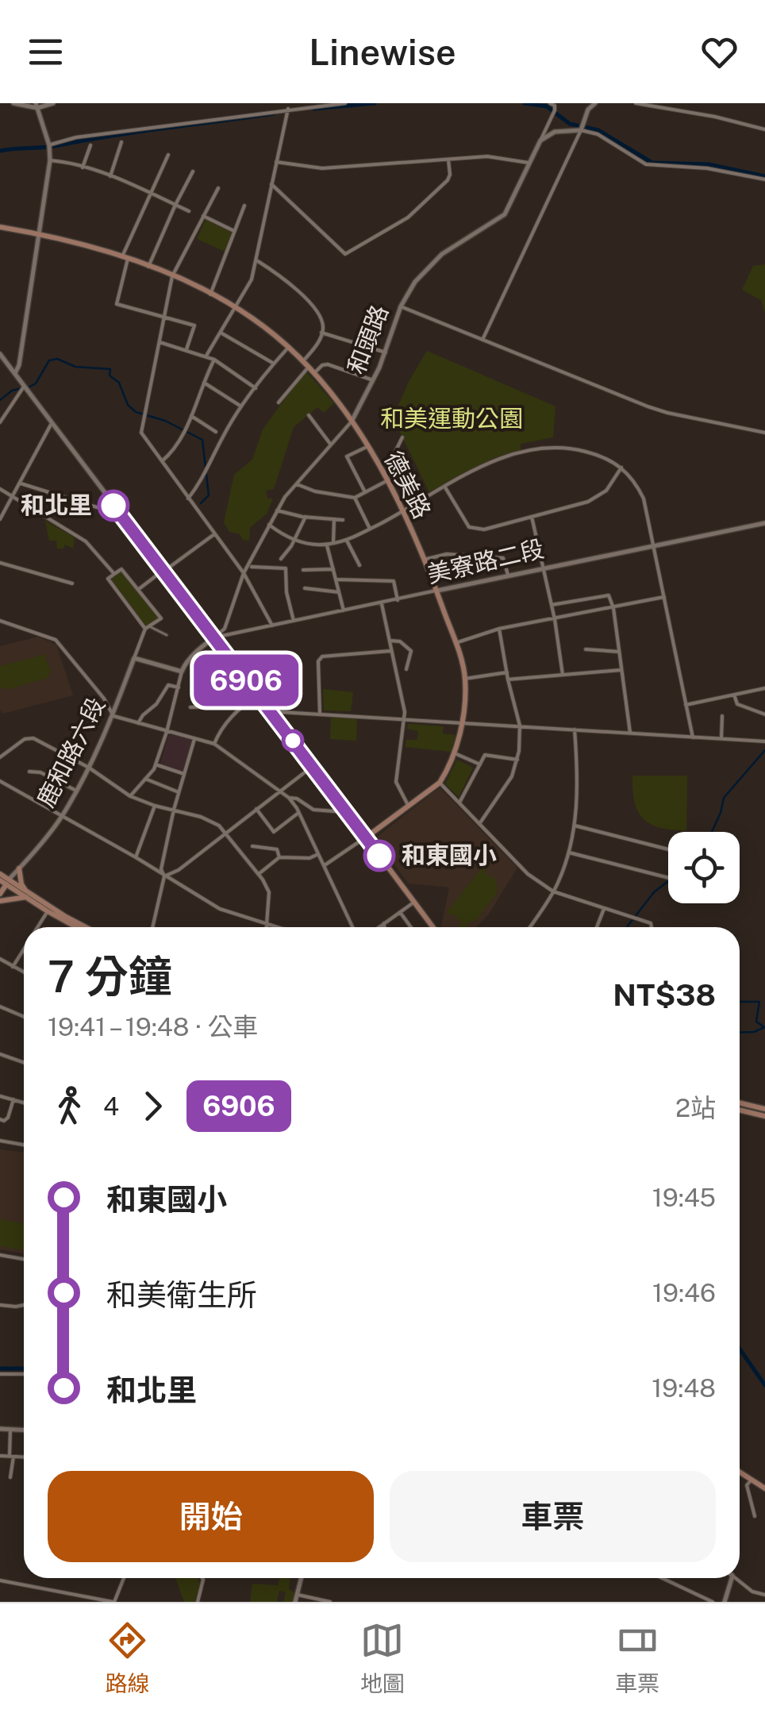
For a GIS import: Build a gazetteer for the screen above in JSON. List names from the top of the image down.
{
  "streets": {
    "main road": ["德美路", "鹿和路六段"],
    "street": ["和頭路", "美寮路二段"]
  },
  "crossings": [
    ["和頭路", "德美路"],
    ["和頭路", "美寮路二段"],
    ["德美路", "美寮路二段"]
  ],
  "parks": ["和美運動公園"],
  "places": ["和北里", "和東國小"],
  "lines": ["bus line 6906"],
  "page": {
    "header": "Linewise",
    "on_map": "6906",
    "heading": ["7 分鐘", "19:41 – 19:48 · 公車", "NT$38"],
    "legs": ["4", "6906", "2站"],
    "list": [
      {
        "name": "和東國小",
        "value": "19:45"
      },
      {
        "name": "和美衛生所",
        "value": "19:46"
      },
      {
        "name": "和北里",
        "value": "19:48"
      }
    ],
    "buttons": ["開始", "車票"],
    "tabs": ["路線", "地圖", "車票"]
  }
}
